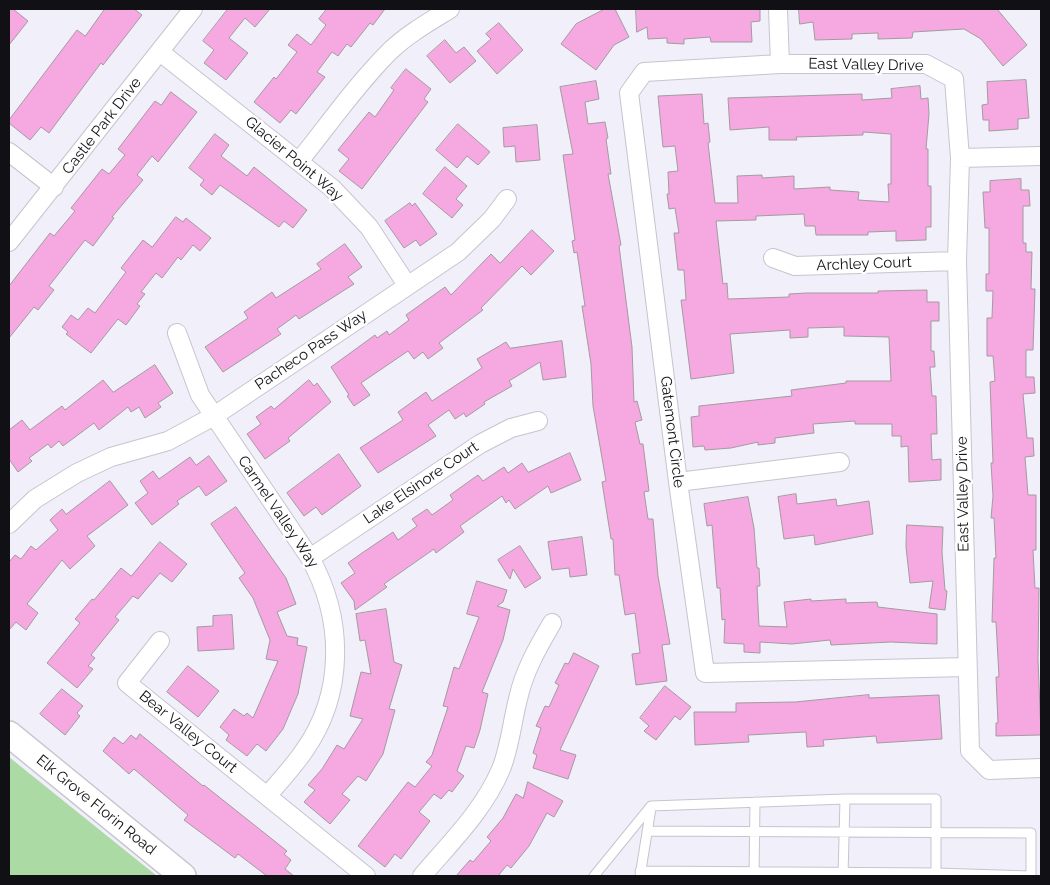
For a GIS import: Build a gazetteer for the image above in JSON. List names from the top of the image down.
{
  "streets": {
    "main road": ["Elk Grove Florin Road"],
    "street": [
      "East Valley Drive",
      "Castle Park Drive",
      "Glacier Point Way",
      "Archley Court",
      "Pacheco Pass Way",
      "Gatemont Circle",
      "Lake Elsinore Court",
      "Carmel Valley Way",
      "Bear Valley Court"
    ]
  },
  "crossings": [
    ["East Valley Drive", "Archley Court"],
    ["East Valley Drive", "Gatemont Circle"],
    ["Castle Park Drive", "Glacier Point Way"],
    ["Glacier Point Way", "Pacheco Pass Way"],
    ["Pacheco Pass Way", "Carmel Valley Way"],
    ["Lake Elsinore Court", "Carmel Valley Way"],
    ["Carmel Valley Way", "Bear Valley Court"]
  ]
}
